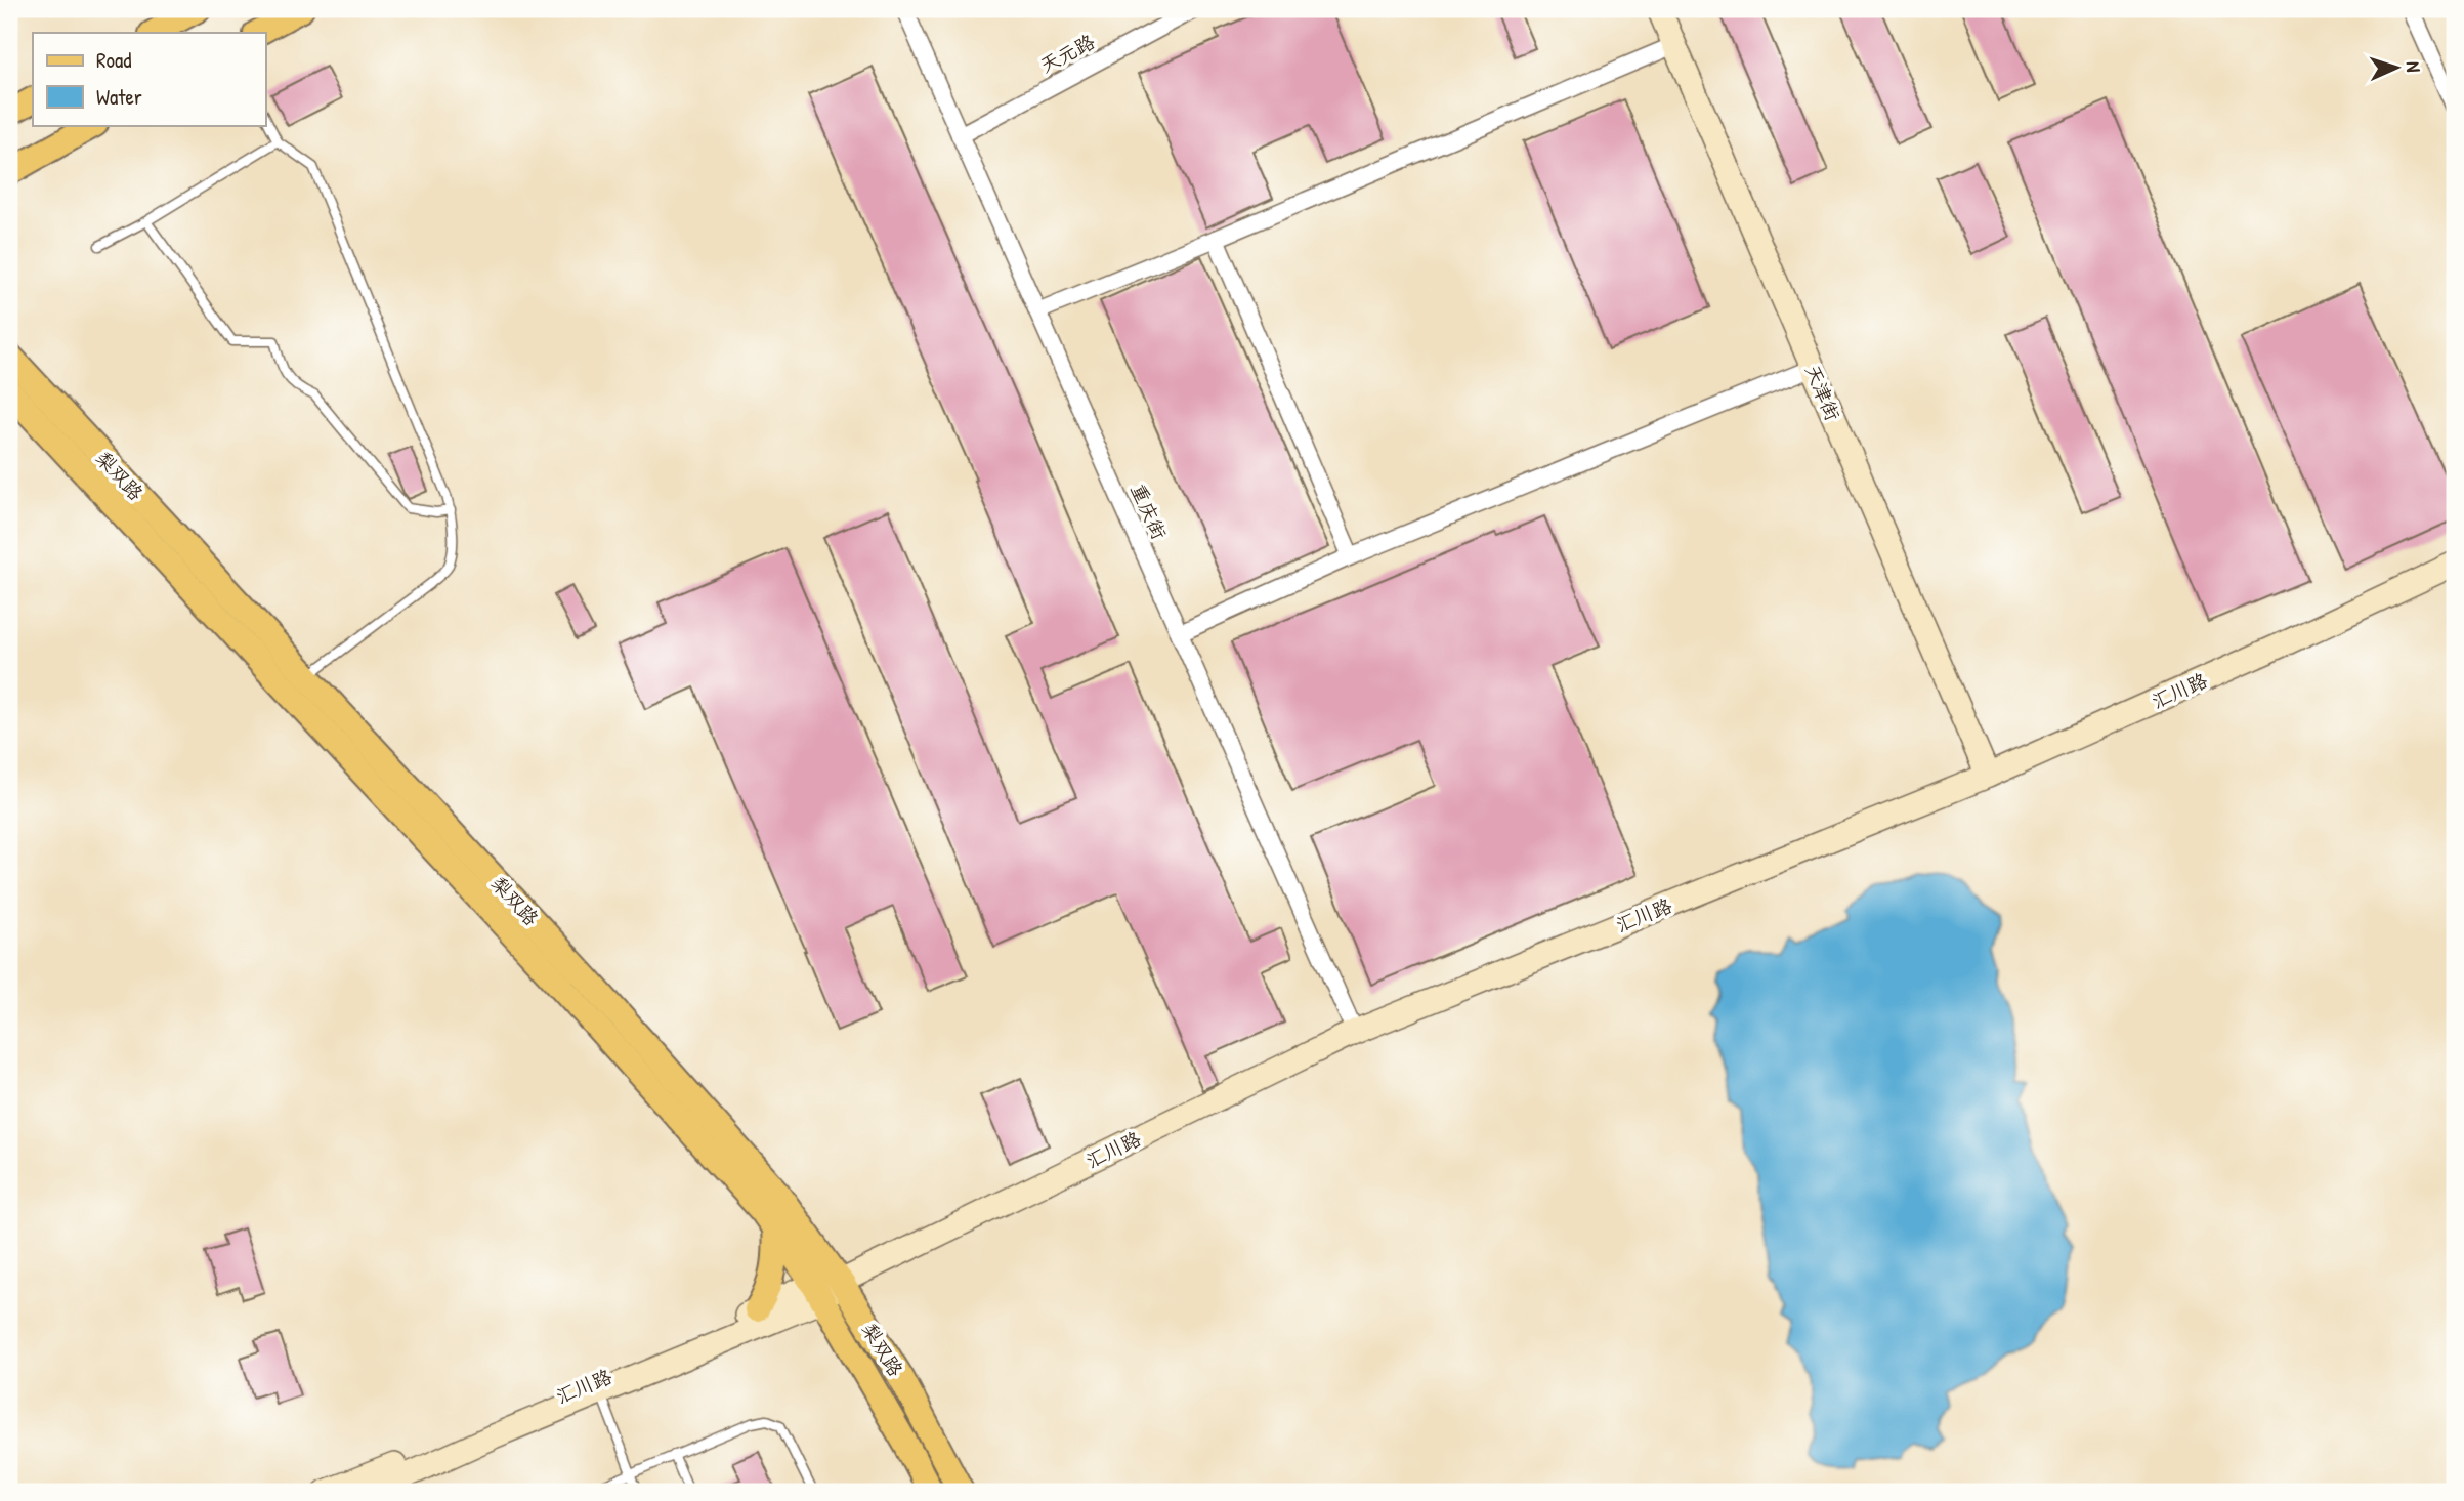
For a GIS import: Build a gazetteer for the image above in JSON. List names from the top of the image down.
{
  "streets": {
    "main road": ["梨双路"],
    "street": [
      "天元路",
      "天津街",
      "重庆街",
      "汇川路"
    ]
  },
  "crossings": [
    ["天元路", "重庆街"],
    ["天津街", "汇川路"],
    ["梨双路", "汇川路"],
    ["重庆街", "汇川路"]
  ],
  "legend": ["Road", "Water"],
  "north": "right"
}
